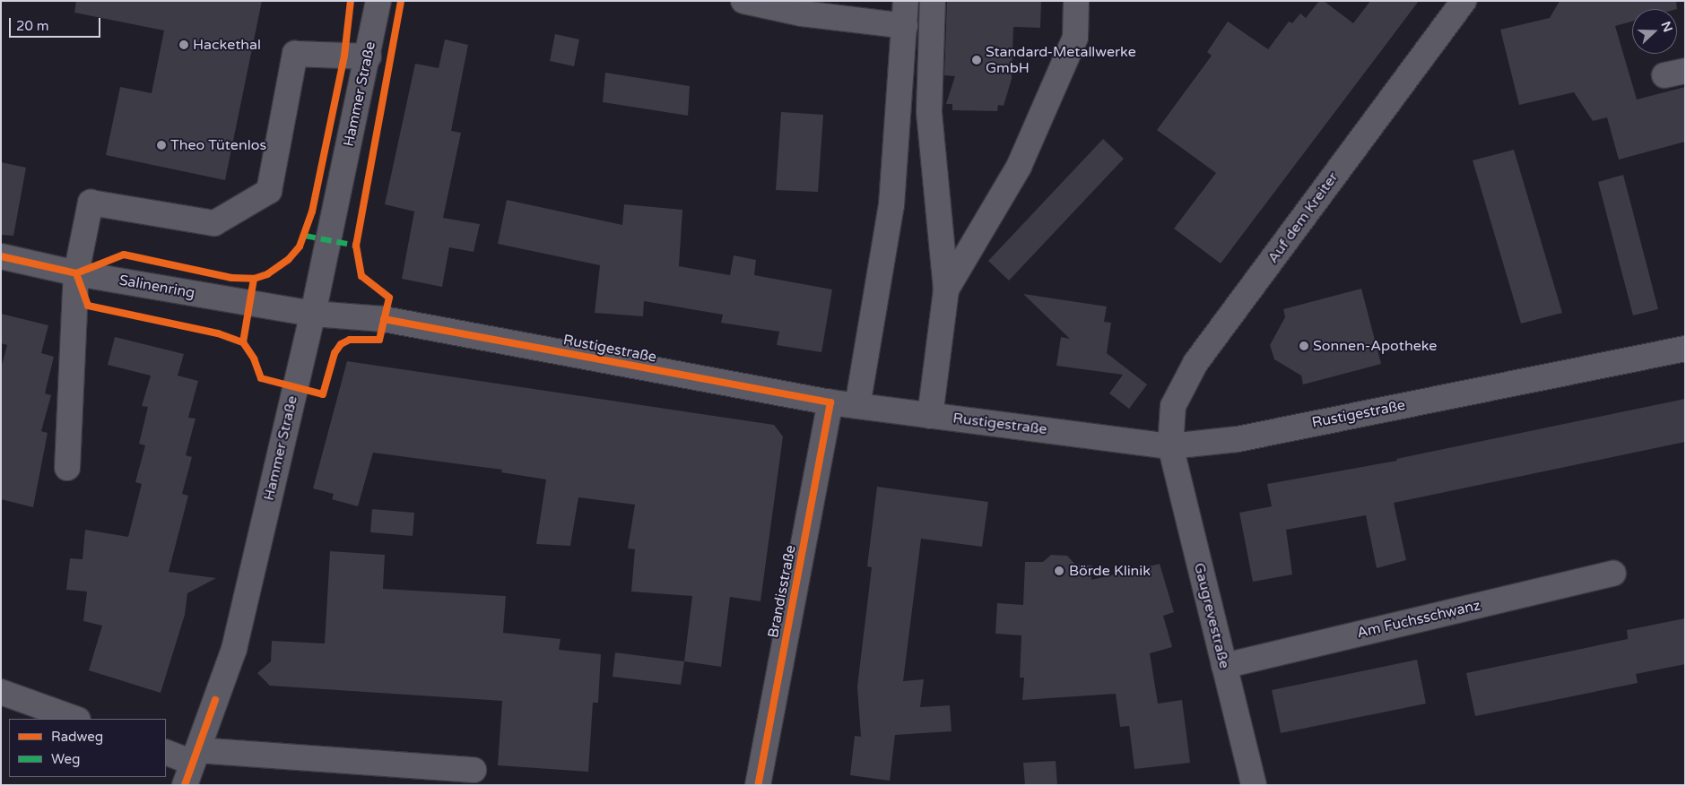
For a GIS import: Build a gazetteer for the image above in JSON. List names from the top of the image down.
{
  "streets": {
    "street": [
      "Hammer Straße",
      "Auf dem Kreiter",
      "Salinenring",
      "Rustigestraße",
      "Brandisstraße",
      "Gaugrevestraße",
      "Am Fuchsschwanz"
    ]
  },
  "crossings": [
    ["Hammer Straße", "Salinenring"],
    ["Hammer Straße", "Rustigestraße"],
    ["Auf dem Kreiter", "Rustigestraße"],
    ["Auf dem Kreiter", "Gaugrevestraße"],
    ["Salinenring", "Rustigestraße"],
    ["Rustigestraße", "Brandisstraße"],
    ["Rustigestraße", "Gaugrevestraße"],
    ["Gaugrevestraße", "Am Fuchsschwanz"]
  ],
  "places": [
    "Hackethal",
    "Standard-Metallwerke GmbH",
    "Theo Tütenlos",
    "Sonnen-Apotheke",
    "Börde Klinik"
  ],
  "legend": ["Radweg", "Weg"],
  "scale_bar": "20 m",
  "north": "right"
}
